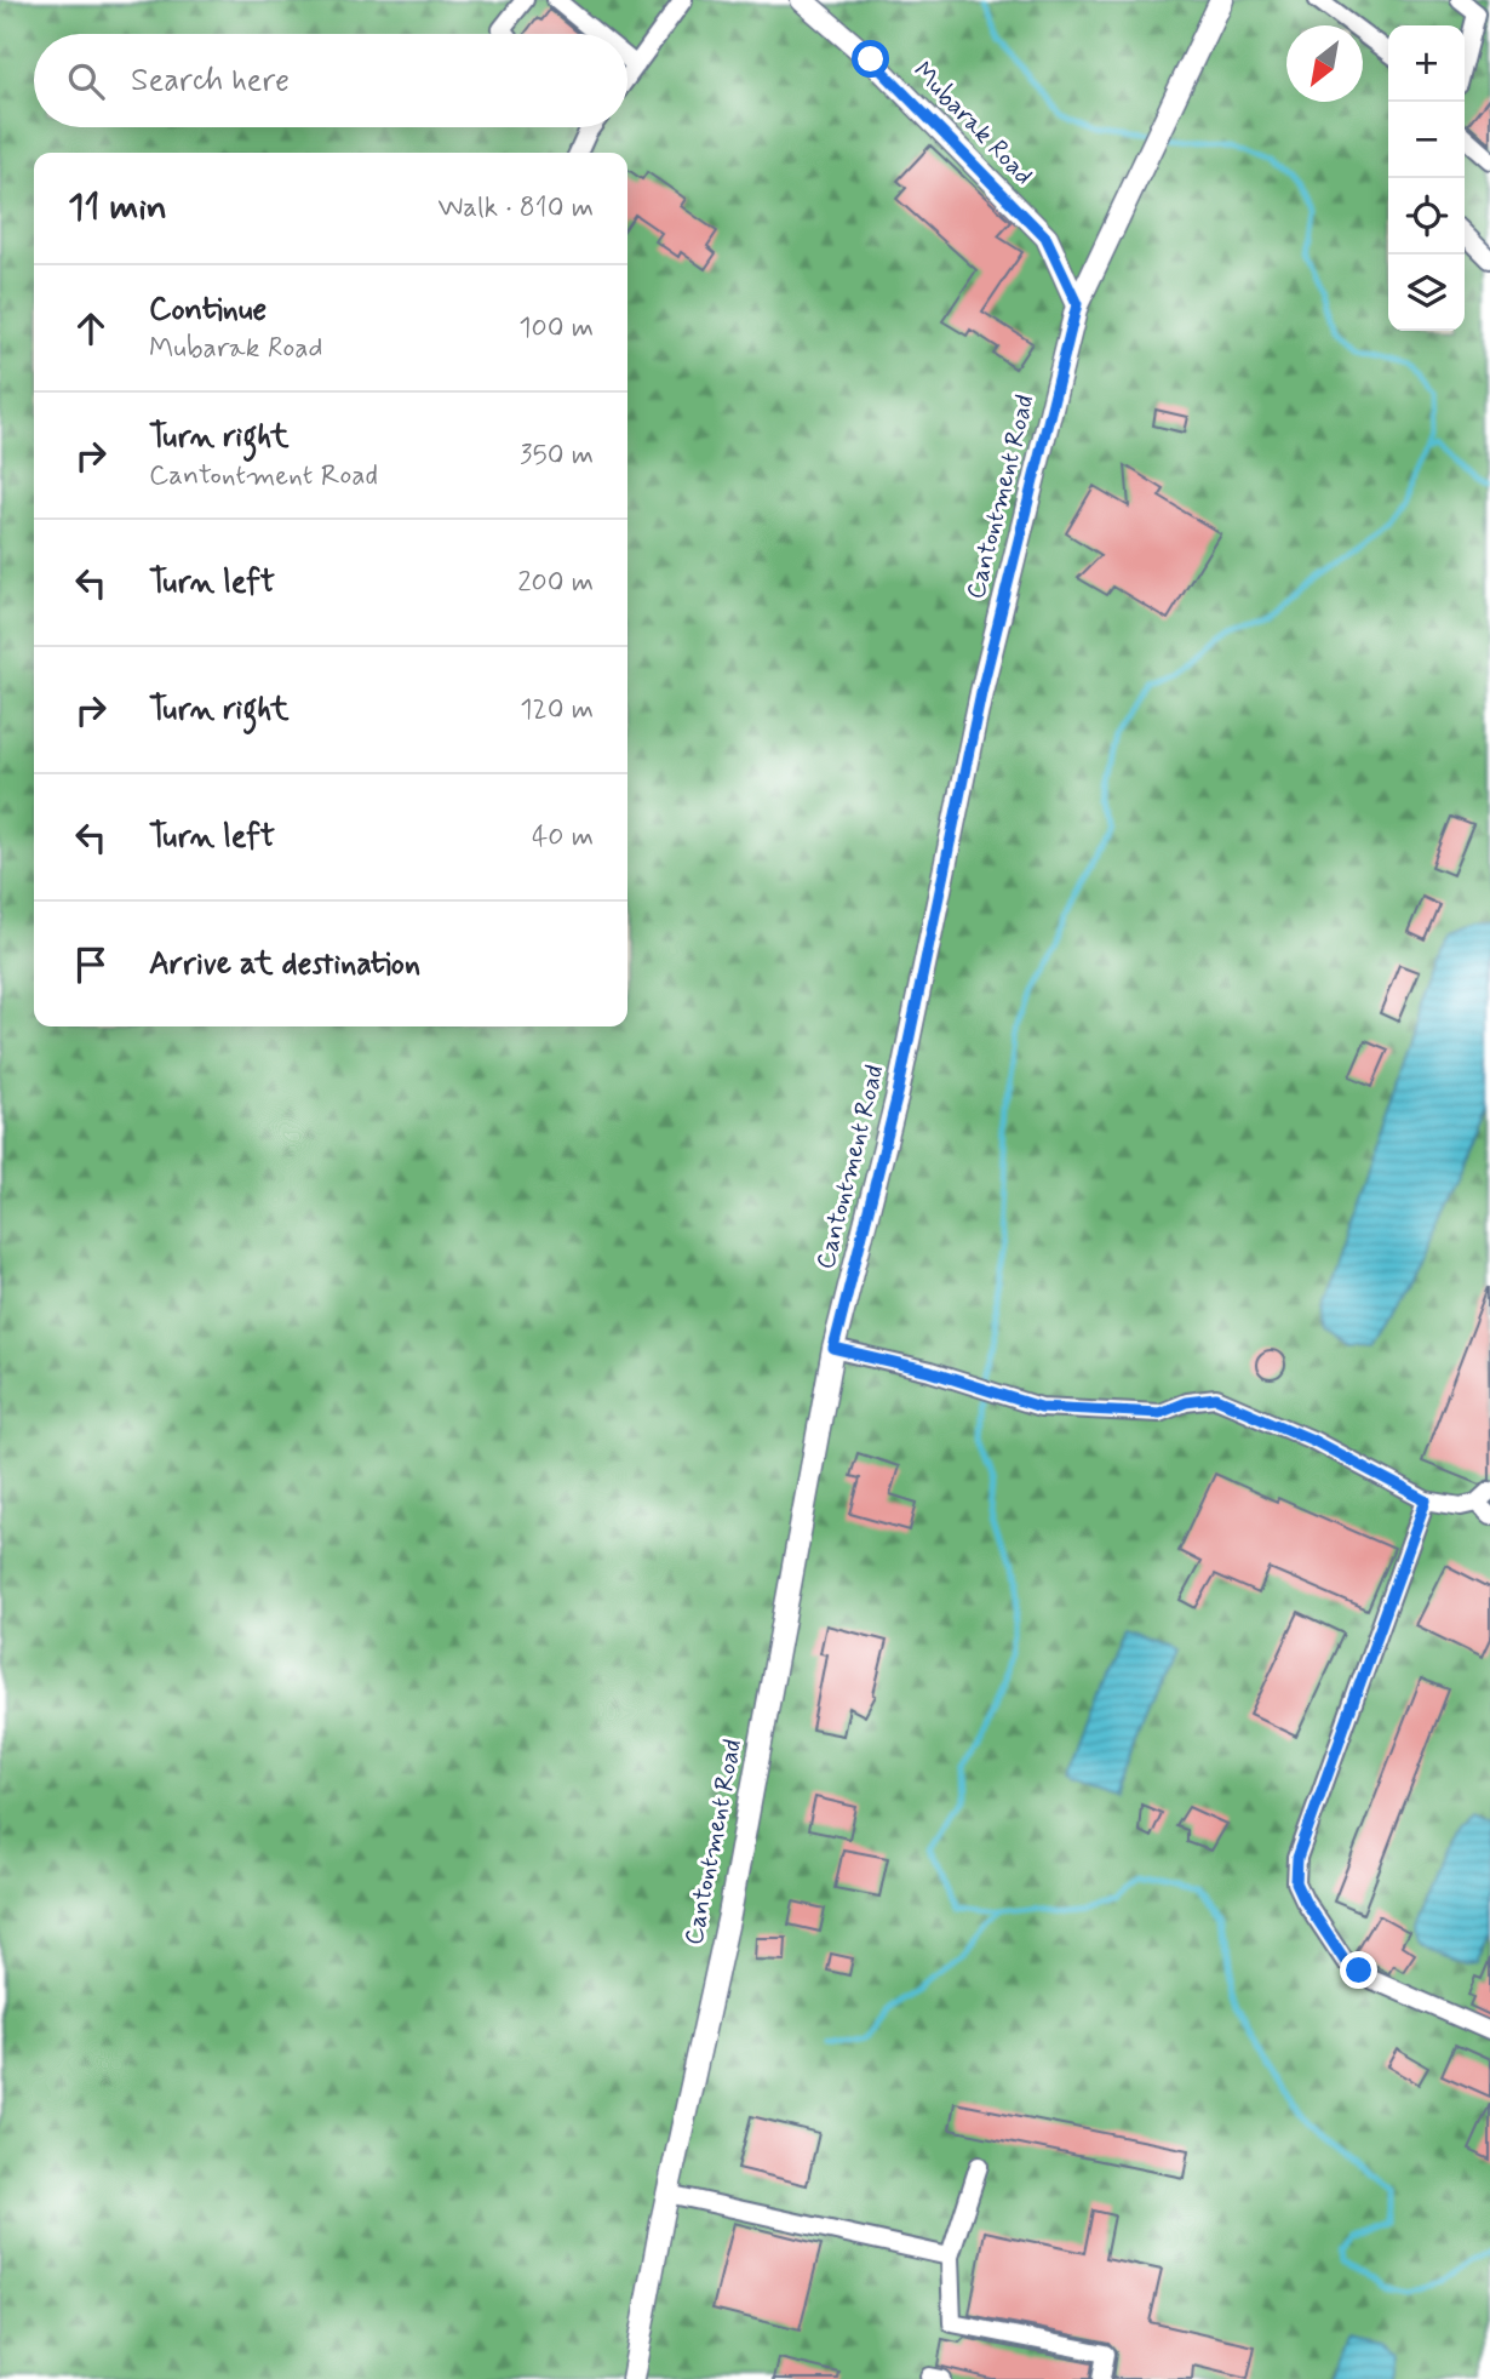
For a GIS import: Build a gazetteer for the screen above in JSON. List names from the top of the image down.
{
  "streets": {
    "street": ["Mubarak Road", "Cantontment Road"]
  },
  "crossings": [
    ["Mubarak Road", "Cantontment Road"]
  ],
  "north": "bottom left",
  "page": {
    "map_buttons": ["+", "−"],
    "search": "Search here",
    "heading": ["11 min", "Walk · 810 m"],
    "list": [
      ["Continue", "Mubarak Road", "100 m"],
      ["Turn right", "Cantontment Road", "350 m"],
      ["Turn left", "200 m"],
      ["Turn right", "120 m"],
      ["Turn left", "40 m"],
      "Arrive at destination"
    ]
  }
}
